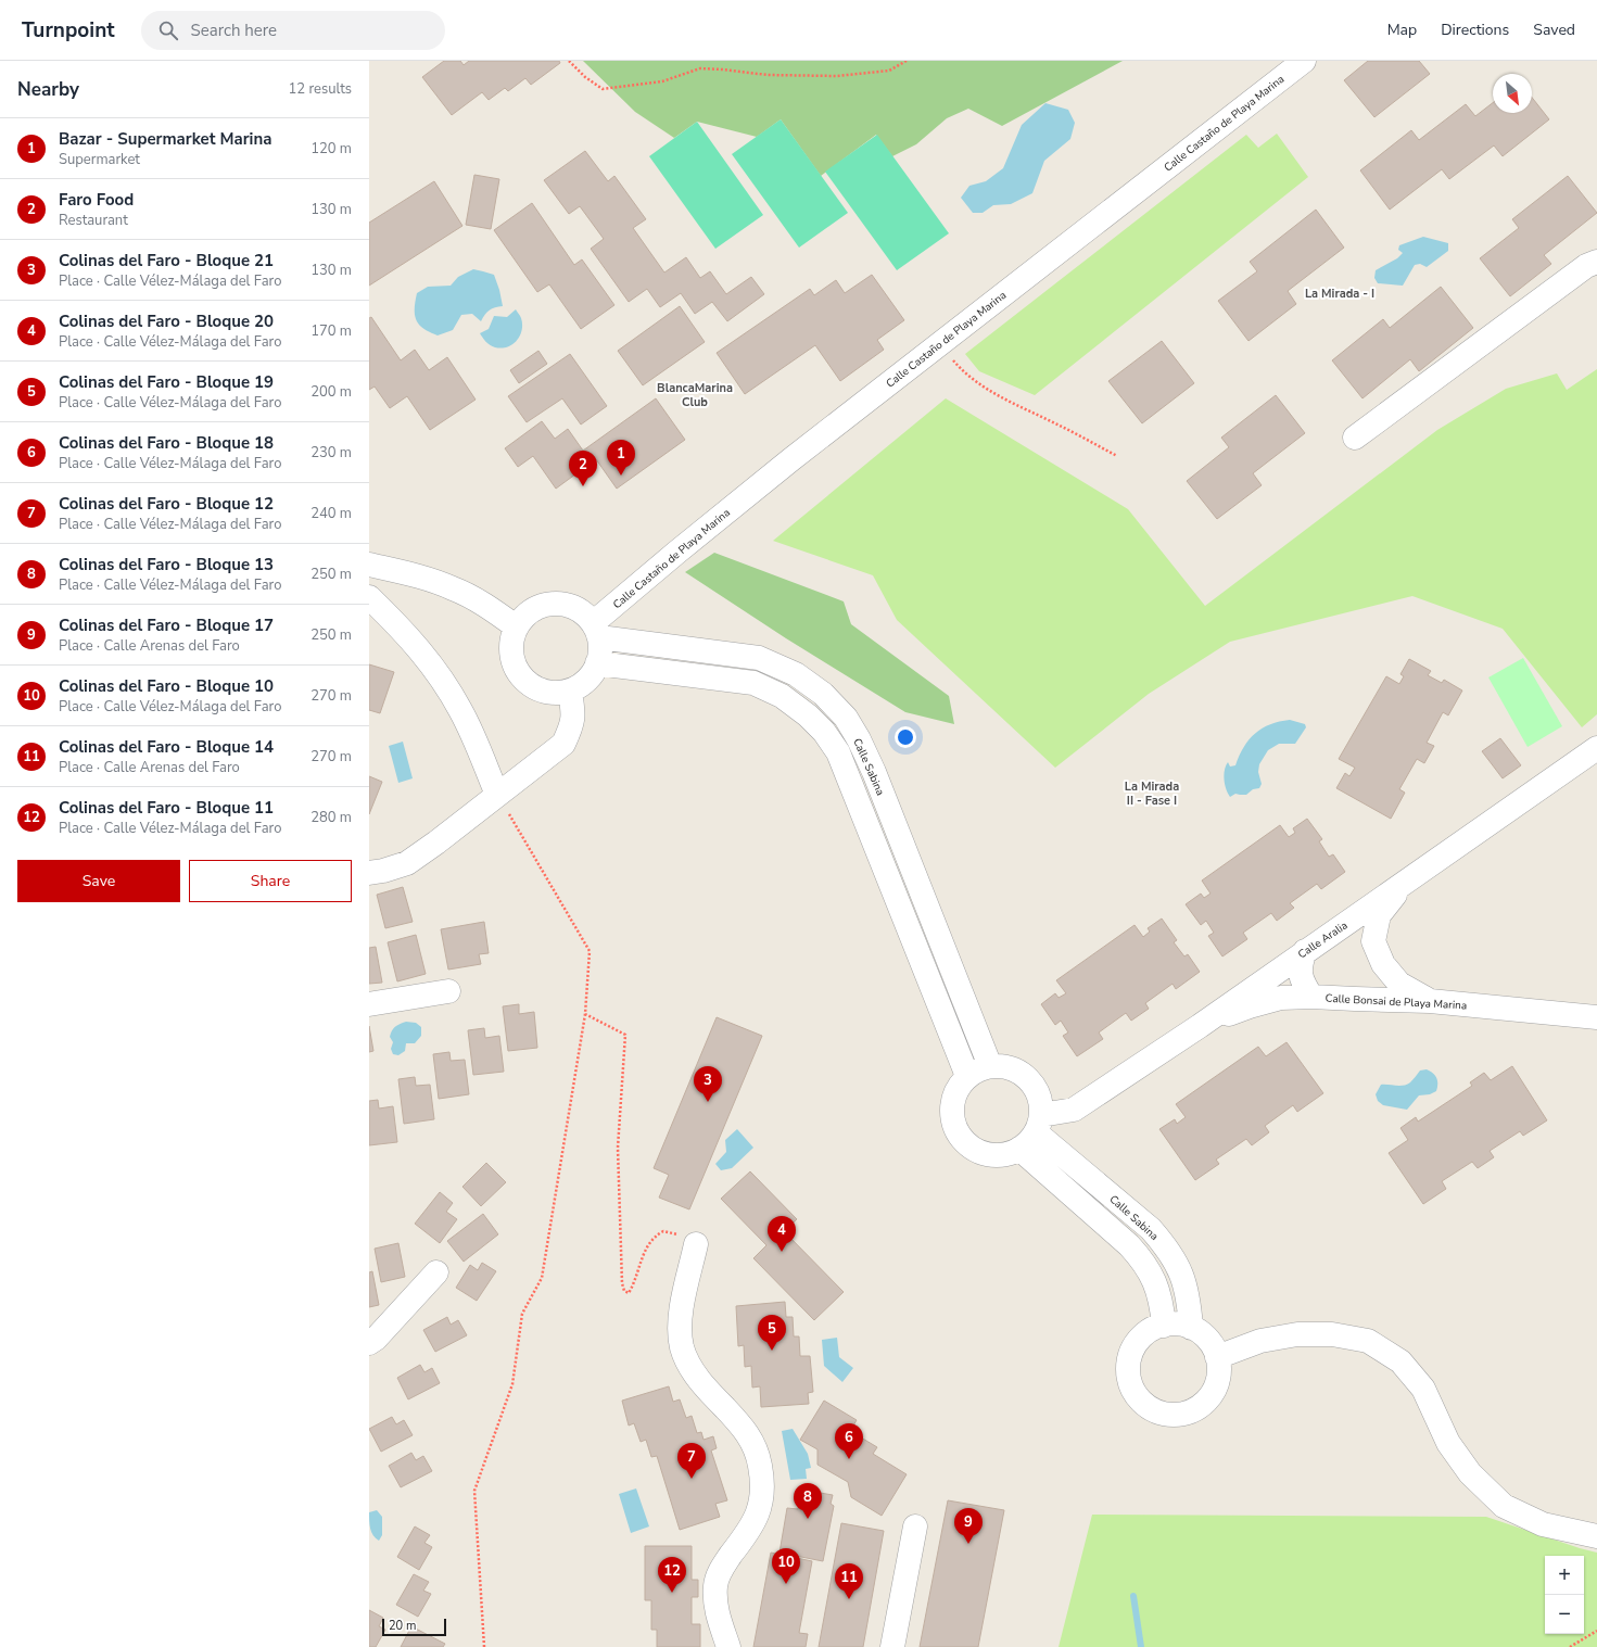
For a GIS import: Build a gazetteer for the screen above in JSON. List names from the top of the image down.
{
  "streets": {
    "street": [
      "Calle Castaño de Playa Marina",
      "Calle Sabina",
      "Calle Aralia",
      "Calle Bonsai de Playa Marina"
    ]
  },
  "crossings": [
    ["Calle Castaño de Playa Marina", "Calle Sabina"],
    ["Calle Sabina", "Calle Aralia"],
    ["Calle Aralia", "Calle Bonsai de Playa Marina"]
  ],
  "districts": ["La Mirada - I", "BlancaMarina Club", "La Mirada II - Fase I"],
  "scale_bar": "20 m",
  "north": "bottom right",
  "page": {
    "header": "Turnpoint",
    "search": "Search here",
    "nav": ["Map", "Directions", "Saved"],
    "heading": ["Nearby", "12 results"],
    "list": [
      {
        "mark": "1",
        "name": "Bazar - Supermarket Marina",
        "note": "Supermarket",
        "value": "120 m"
      },
      {
        "mark": "2",
        "name": "Faro Food",
        "note": "Restaurant",
        "value": "130 m"
      },
      {
        "mark": "3",
        "name": "Colinas del Faro - Bloque 21",
        "note": "Place · Calle Vélez-Málaga del Faro",
        "value": "130 m"
      },
      {
        "mark": "4",
        "name": "Colinas del Faro - Bloque 20",
        "note": "Place · Calle Vélez-Málaga del Faro",
        "value": "170 m"
      },
      {
        "mark": "5",
        "name": "Colinas del Faro - Bloque 19",
        "note": "Place · Calle Vélez-Málaga del Faro",
        "value": "200 m"
      },
      {
        "mark": "6",
        "name": "Colinas del Faro - Bloque 18",
        "note": "Place · Calle Vélez-Málaga del Faro",
        "value": "230 m"
      },
      {
        "mark": "7",
        "name": "Colinas del Faro - Bloque 12",
        "note": "Place · Calle Vélez-Málaga del Faro",
        "value": "240 m"
      },
      {
        "mark": "8",
        "name": "Colinas del Faro - Bloque 13",
        "note": "Place · Calle Vélez-Málaga del Faro",
        "value": "250 m"
      },
      {
        "mark": "9",
        "name": "Colinas del Faro - Bloque 17",
        "note": "Place · Calle Arenas del Faro",
        "value": "250 m"
      },
      {
        "mark": "10",
        "name": "Colinas del Faro - Bloque 10",
        "note": "Place · Calle Vélez-Málaga del Faro",
        "value": "270 m"
      },
      {
        "mark": "11",
        "name": "Colinas del Faro - Bloque 14",
        "note": "Place · Calle Arenas del Faro",
        "value": "270 m"
      },
      {
        "mark": "12",
        "name": "Colinas del Faro - Bloque 11",
        "note": "Place · Calle Vélez-Málaga del Faro",
        "value": "280 m"
      }
    ],
    "pins": [
      "1",
      "2",
      "3",
      "4",
      "5",
      "6",
      "7",
      "8",
      "9",
      "10",
      "12",
      "11"
    ],
    "buttons": ["Save", "Share"],
    "map_buttons": ["+", "−"],
    "scale": "20 m"
  }
}
